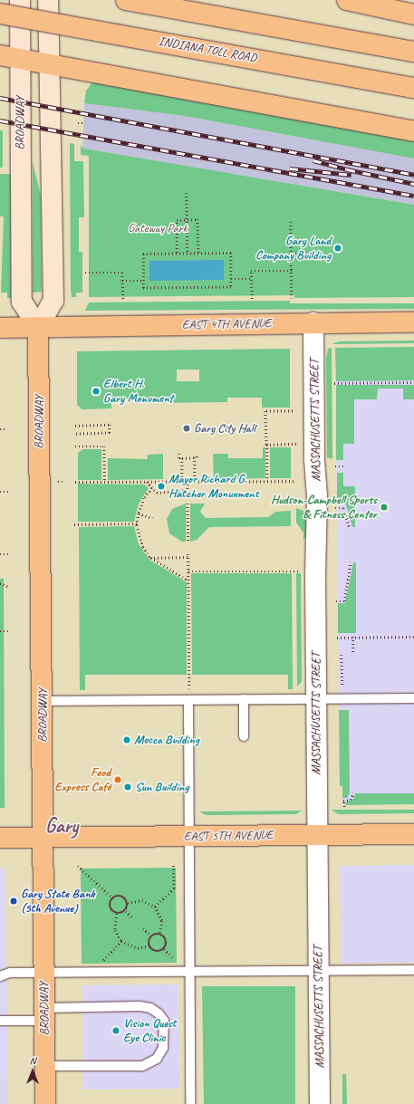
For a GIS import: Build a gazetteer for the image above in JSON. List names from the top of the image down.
{
  "streets": {
    "main road": [
      "INDIANA TOLL ROAD",
      "BROADWAY",
      "EAST 4TH AVENUE",
      "EAST 5TH AVENUE"
    ],
    "street": ["MASSACHUSETTS STREET"]
  },
  "crossings": [
    ["BROADWAY", "EAST 4TH AVENUE"],
    ["BROADWAY", "EAST 5TH AVENUE"],
    ["EAST 4TH AVENUE", "MASSACHUSETTS STREET"],
    ["MASSACHUSETTS STREET", "EAST 5TH AVENUE"]
  ],
  "districts": ["Gary"],
  "parks": ["Gateway Park"],
  "places": [
    "Gary Land Company Building",
    "Elbert H. Gary Monument",
    "Gary City Hall",
    "Mayor Richard G. Hatcher Monuument",
    "Hudson-Campbell Sports & Fitness Center",
    "Mecca Building",
    "Food Express Café",
    "Sun Building",
    "Gary State Bank (5th Avenue)",
    "Vision Quest Eye Clinic"
  ],
  "north": "top"
}
